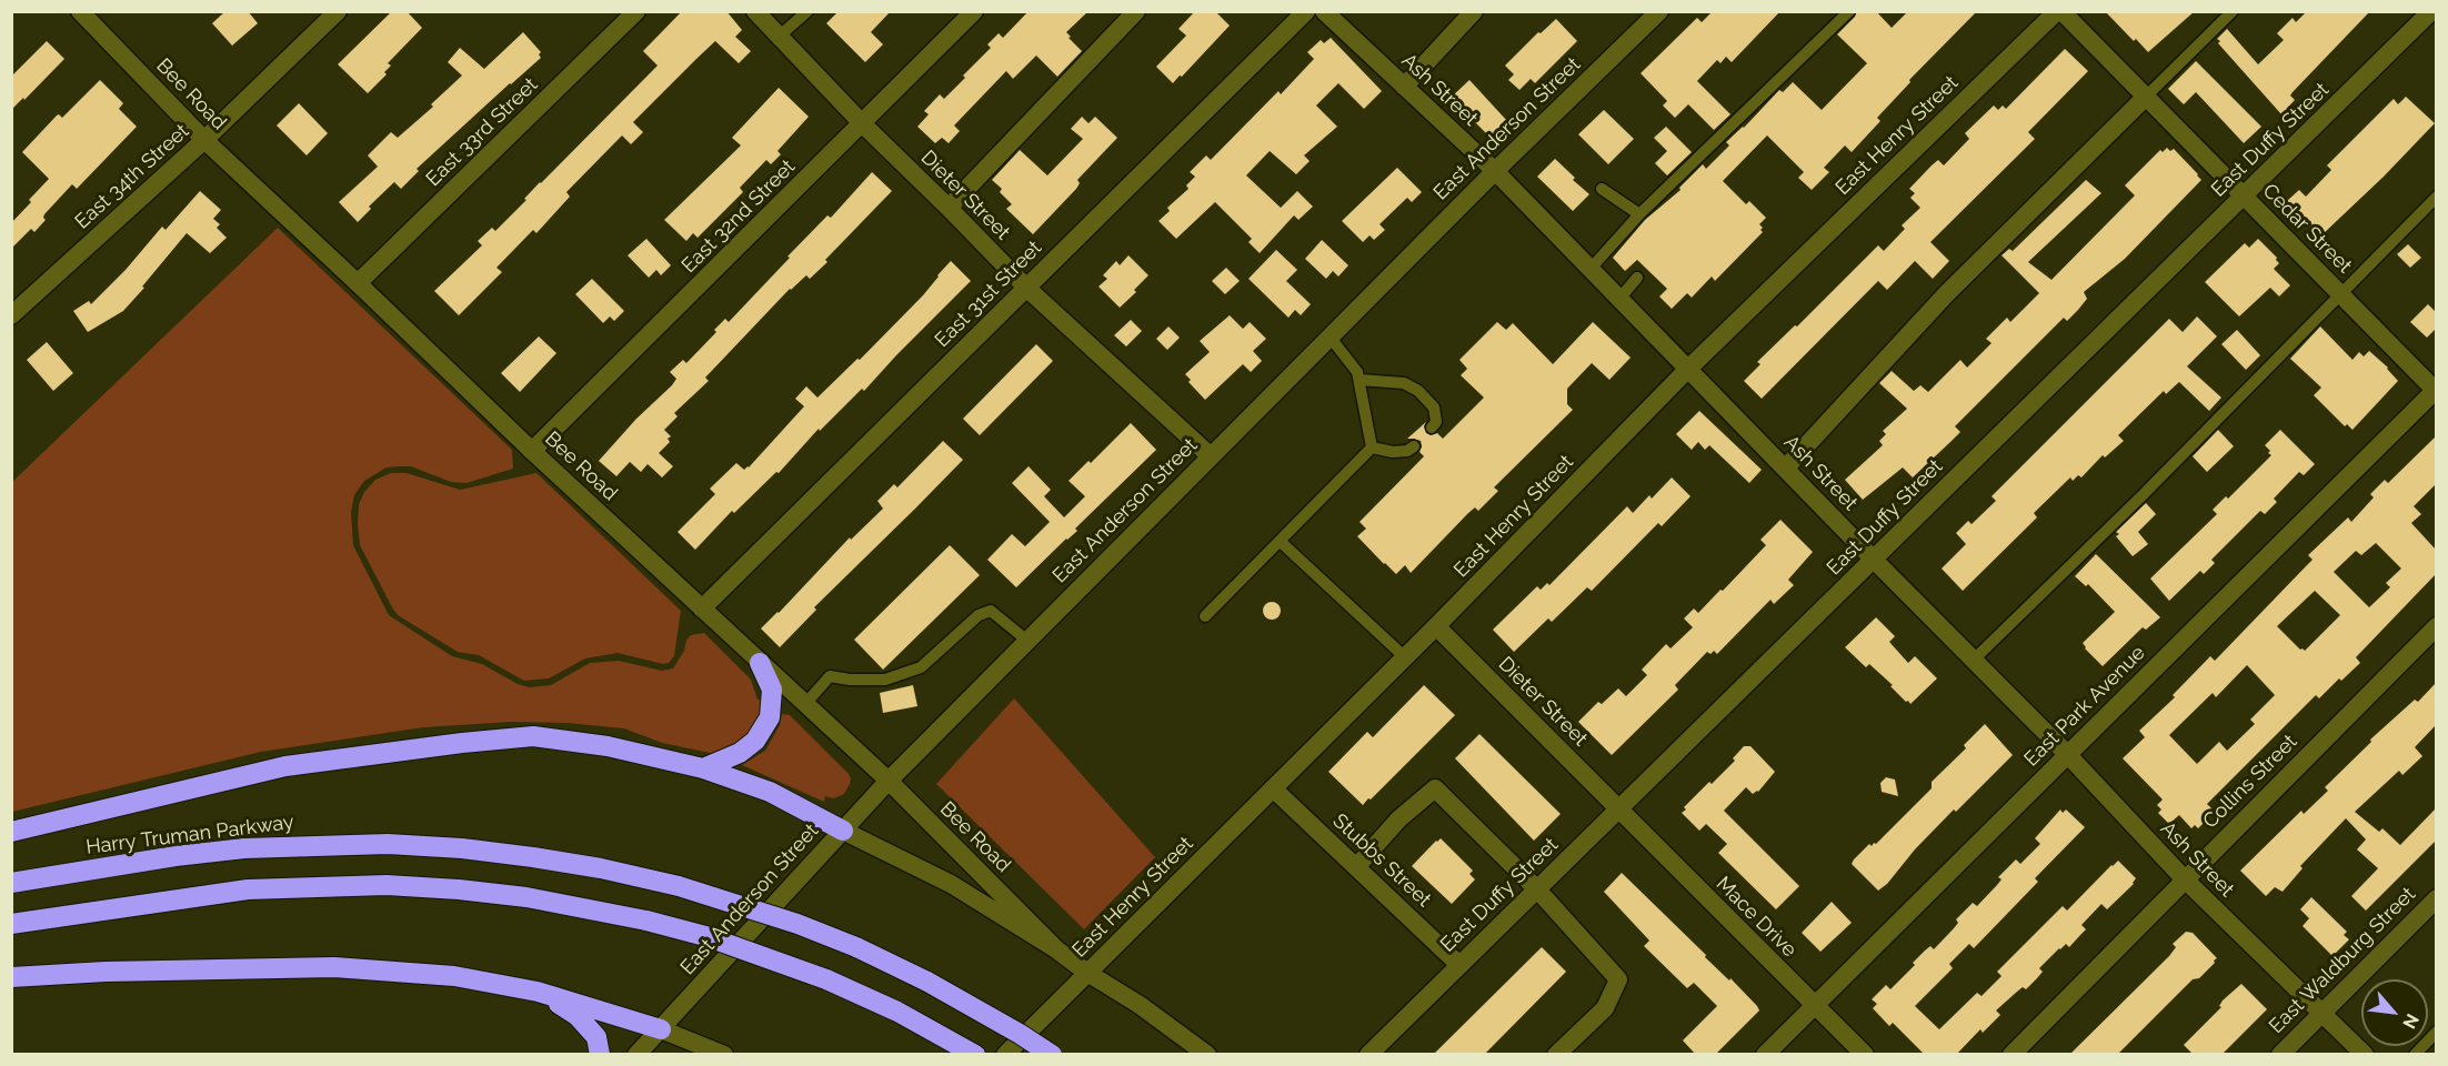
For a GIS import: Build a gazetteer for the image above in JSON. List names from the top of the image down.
{
  "streets": {
    "highway": ["Harry Truman Parkway"],
    "street": [
      "Ash Street",
      "Bee Road",
      "East Anderson Street",
      "East 33rd Street",
      "East Henry Street",
      "East Duffy Street",
      "East 34th Street",
      "Dieter Street",
      "East 32nd Street",
      "Cedar Street",
      "East 31st Street",
      "East Park Avenue",
      "Collins Street",
      "Stubbs Street",
      "Mace Drive",
      "East Waldburg Street"
    ]
  },
  "crossings": [
    ["Ash Street", "East Anderson Street"],
    ["Ash Street", "East Henry Street"],
    ["Ash Street", "East Duffy Street"],
    ["Ash Street", "East Park Avenue"],
    ["Ash Street", "Collins Street"],
    ["Ash Street", "East Waldburg Street"],
    ["Bee Road", "East Anderson Street"],
    ["Bee Road", "East 33rd Street"],
    ["Bee Road", "East 34th Street"],
    ["Bee Road", "East 32nd Street"],
    ["Bee Road", "East 31st Street"],
    ["East Anderson Street", "Dieter Street"],
    ["East Henry Street", "Dieter Street"],
    ["East Henry Street", "Cedar Street"],
    ["East Henry Street", "Stubbs Street"],
    ["East Duffy Street", "Dieter Street"],
    ["East Duffy Street", "Cedar Street"],
    ["East Duffy Street", "Stubbs Street"],
    ["East Duffy Street", "Mace Drive"],
    ["Dieter Street", "East 32nd Street"],
    ["Dieter Street", "East 31st Street"],
    ["Dieter Street", "Mace Drive"],
    ["Cedar Street", "East Park Avenue"],
    ["East Park Avenue", "Mace Drive"]
  ],
  "north": "bottom right"
}
